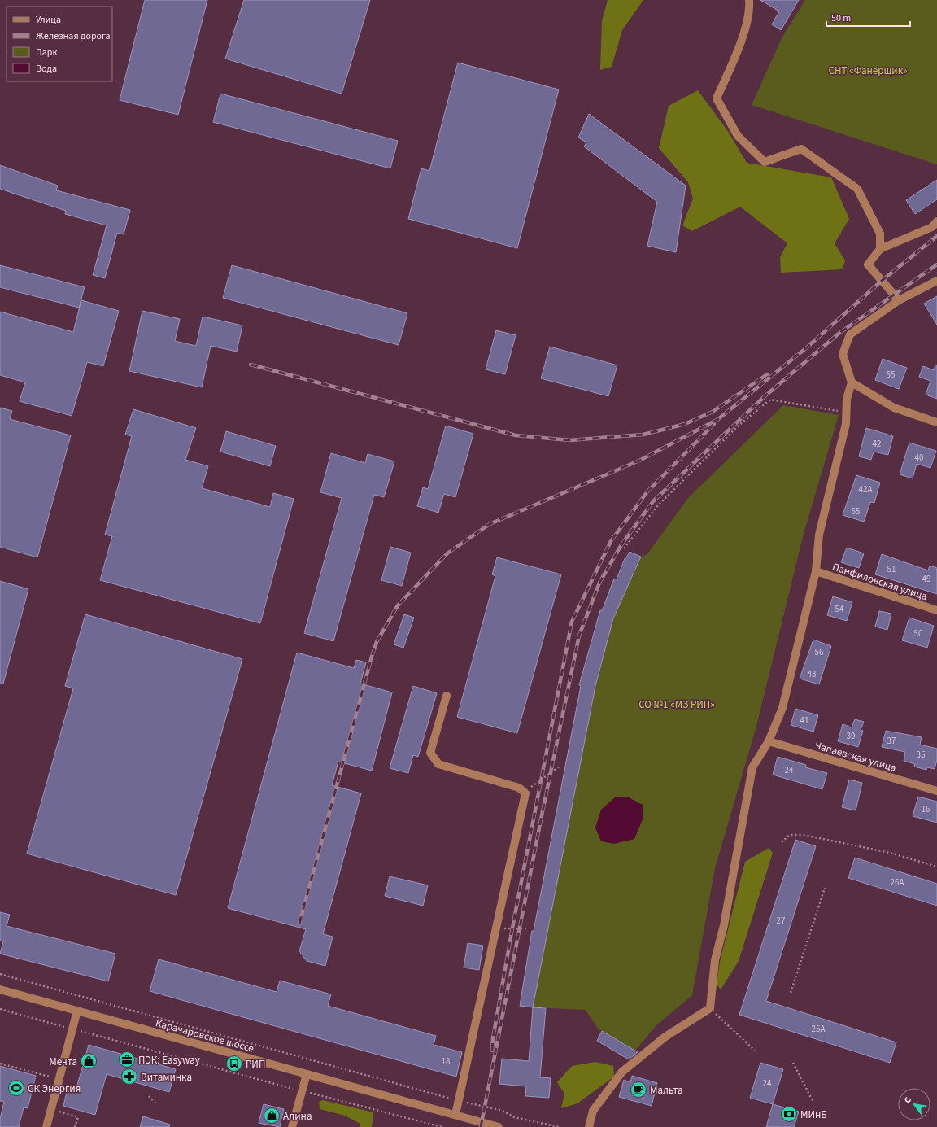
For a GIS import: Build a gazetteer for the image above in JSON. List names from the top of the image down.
{
  "streets": {
    "street": ["Панфиловская улица", "Чапаевская улица", "Карачаровское шоссе"]
  },
  "parks": ["СНТ «Фанерщик»", "СО №1 «МЗ РИП»"],
  "places": {
    "office": ["ПЭК: Easyway"],
    "shop": ["Мечта", "Алина"],
    "bus stop": ["РИП"],
    "pharmacy": ["Витаминка"],
    "sports": ["СК Энергия"],
    "cafe": ["Мальта"],
    "bank": ["МИнБ"]
  },
  "house_numbers": [
    "55",
    "42",
    "40",
    "42А",
    "55",
    "51",
    "49",
    "54",
    "50",
    "56",
    "43",
    "41",
    "39",
    "37",
    "35",
    "24",
    "16",
    "26А",
    "27",
    "25А",
    "18",
    "24"
  ],
  "legend": [
    "Улица",
    "Железная дорога",
    "Парк",
    "Вода"
  ],
  "scale_bar": "50 m",
  "north": "top left"
}
